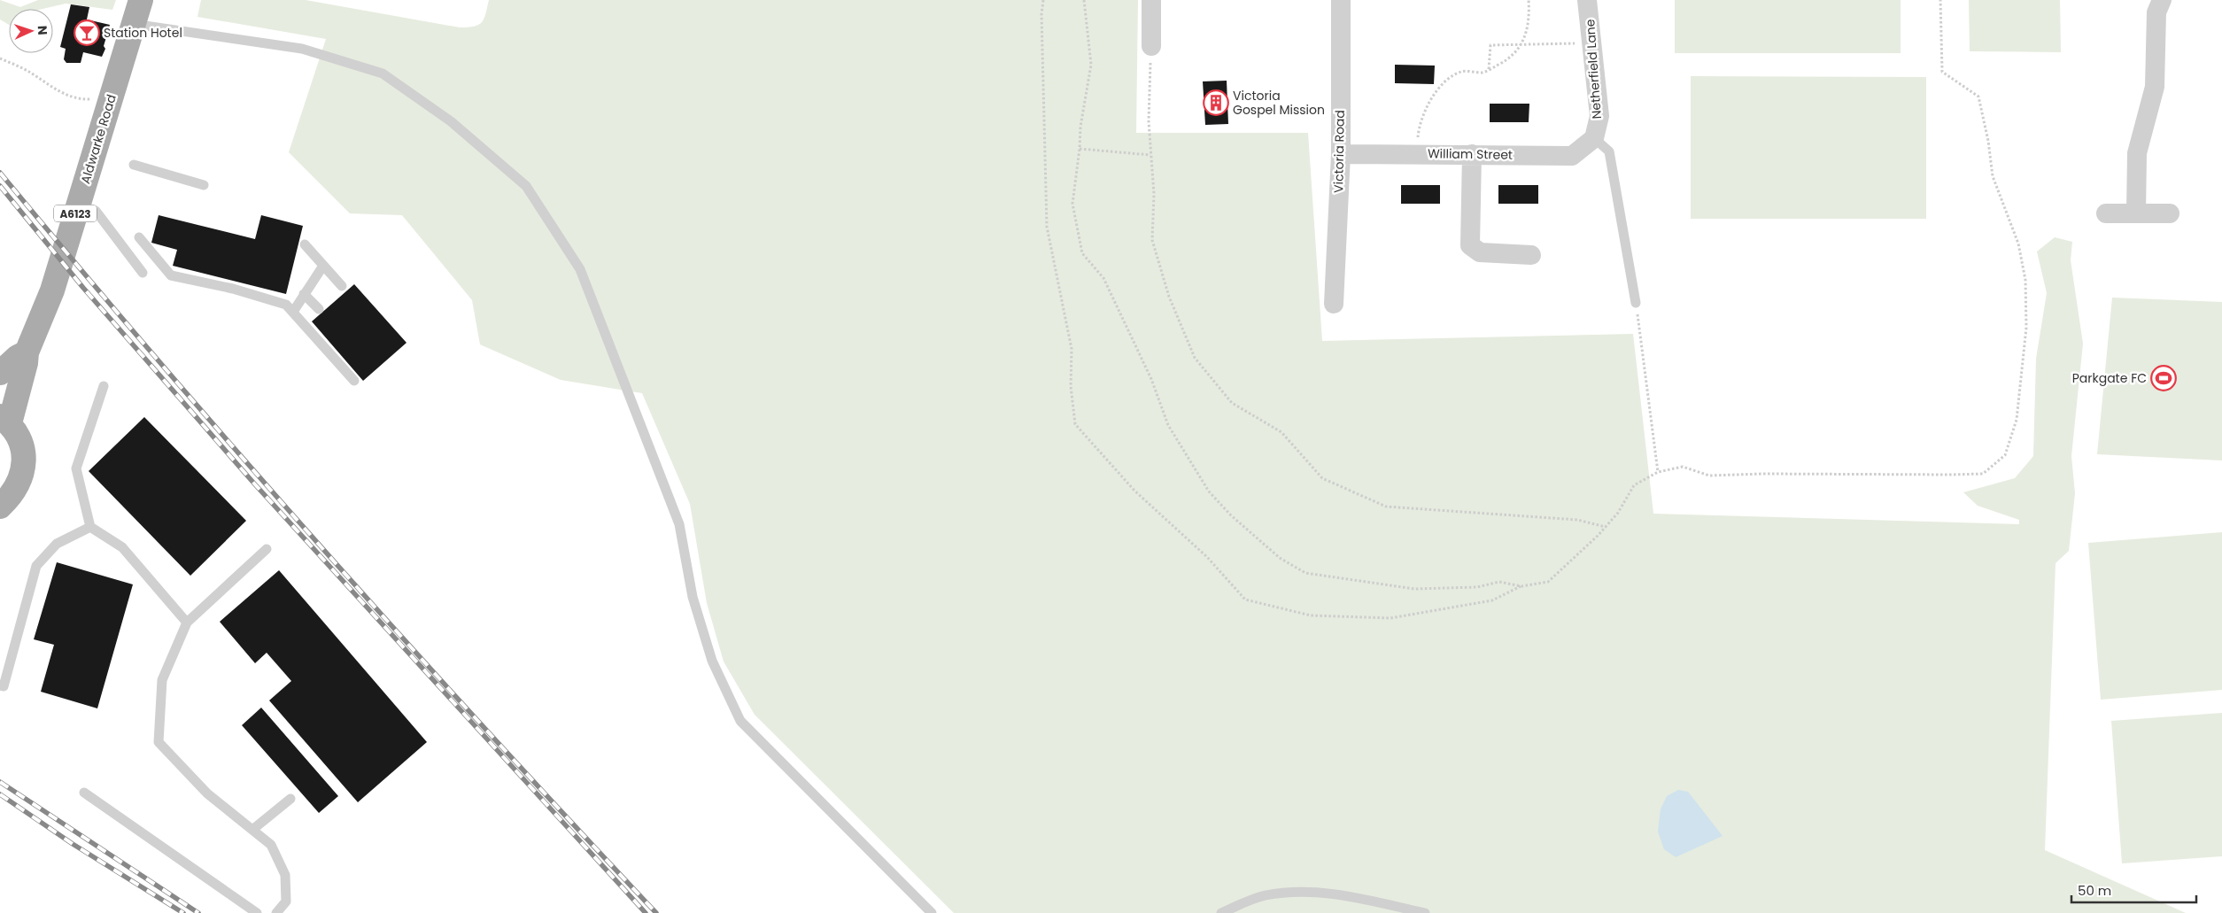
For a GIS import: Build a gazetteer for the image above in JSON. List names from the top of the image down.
{
  "streets": {
    "main road": ["Aldwarke Road", "A6123"],
    "street": ["Netherfield Lane", "Victoria Road", "William Street"]
  },
  "crossings": [
    ["Netherfield Lane", "William Street"],
    ["Aldwarke Road", "A6123"],
    ["Victoria Road", "William Street"]
  ],
  "places": {
    "bar": ["Station Hotel"],
    "building": ["Victoria Gospel Mission"],
    "sports": ["Parkgate FC"]
  },
  "scale_bar": "50 m",
  "north": "right"
}
